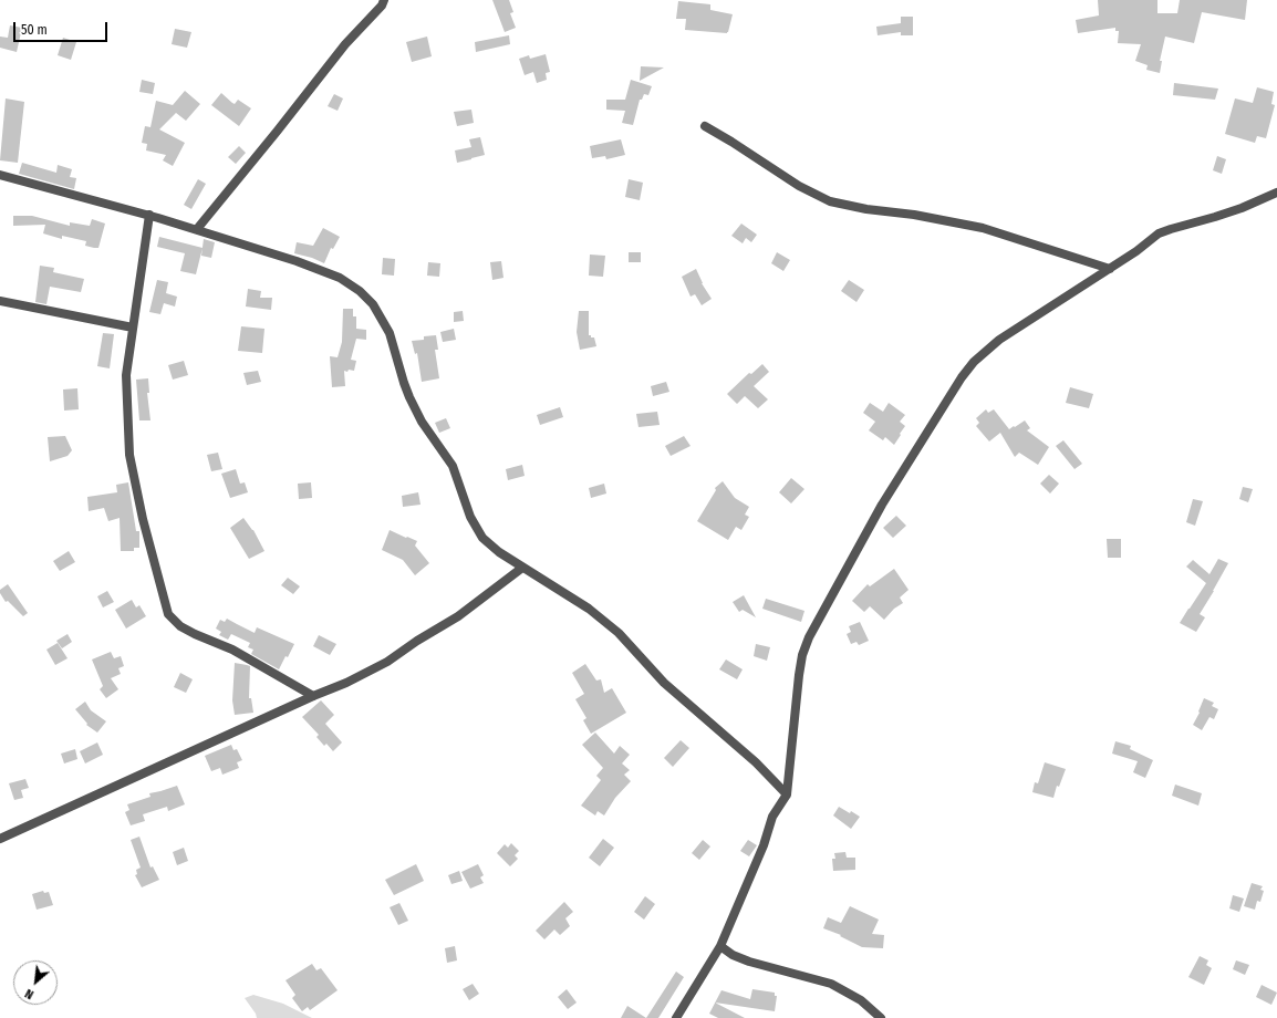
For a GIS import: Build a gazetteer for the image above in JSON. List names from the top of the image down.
{
  "scale_bar": "50 m",
  "north": "bottom left"
}
